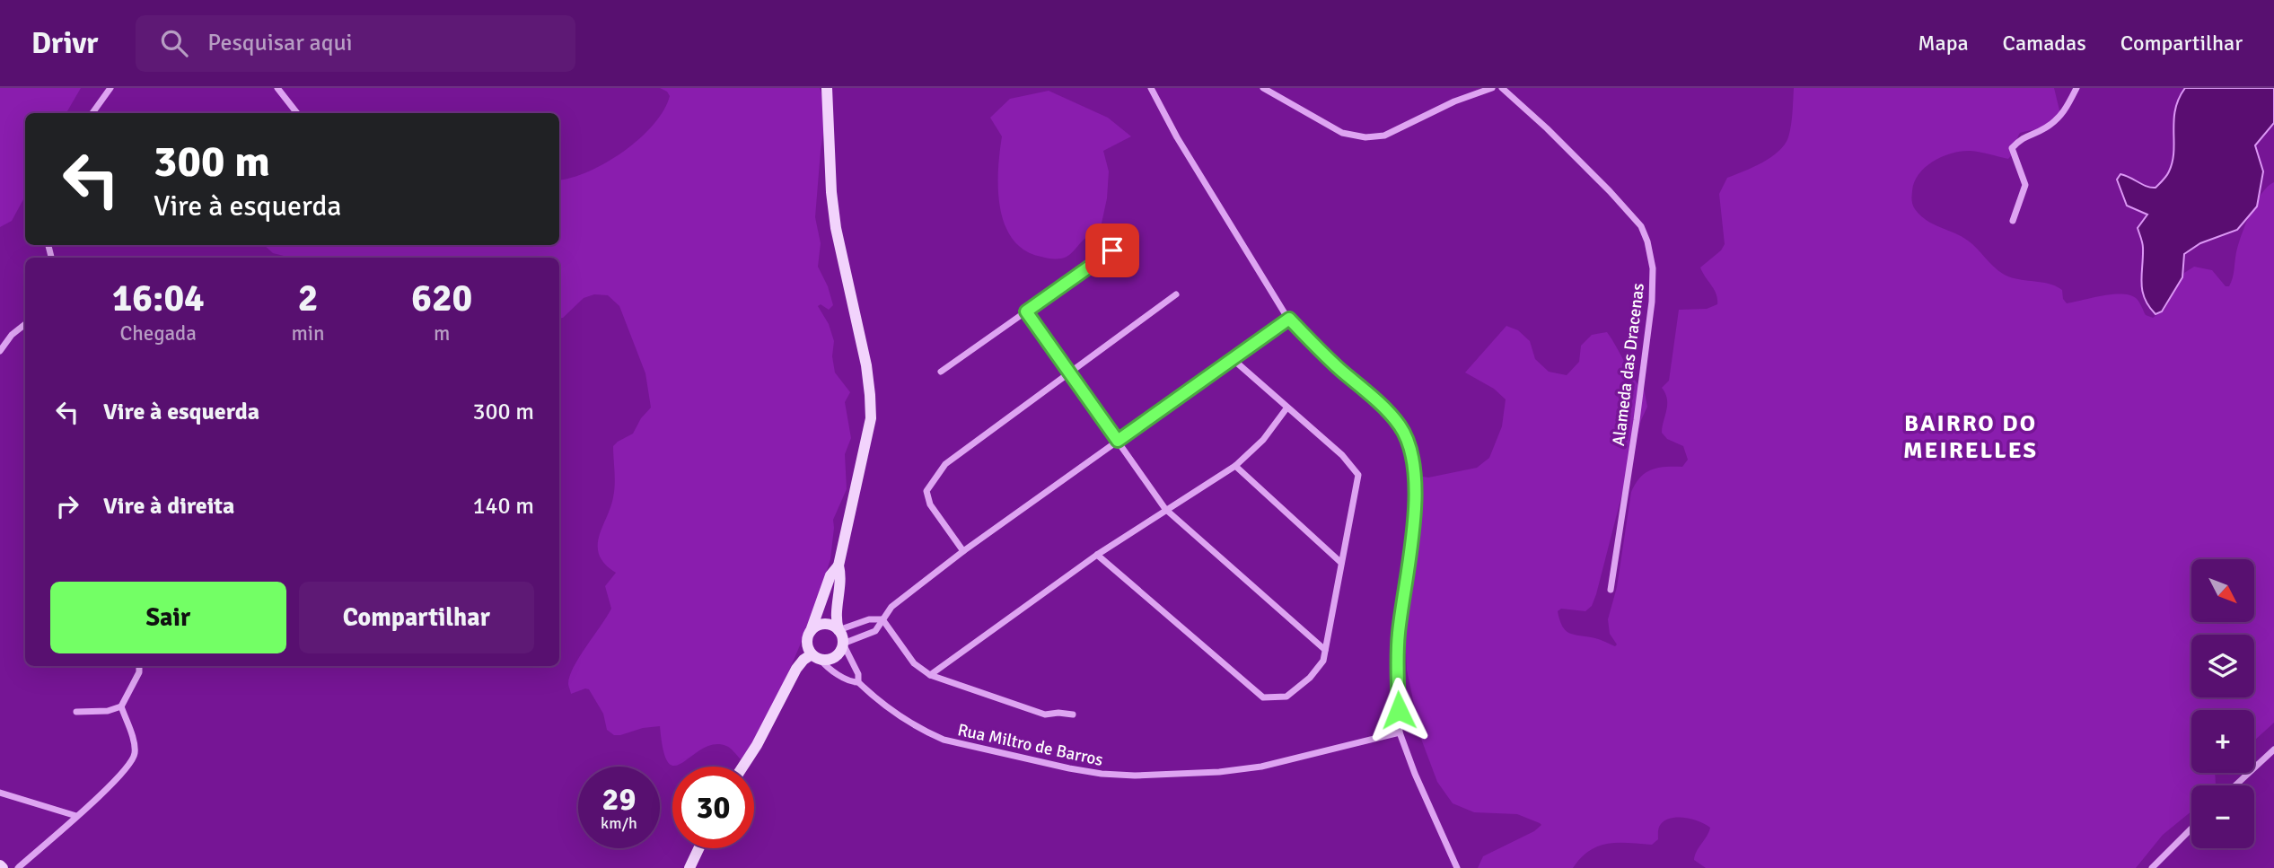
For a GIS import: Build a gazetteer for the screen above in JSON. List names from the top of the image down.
{
  "streets": {
    "street": ["Alameda das Dracenas", "Rua Miltro de Barros"]
  },
  "districts": ["BAIRRO DO MEIRELLES"],
  "north": "bottom right",
  "page": {
    "header": "Drivr",
    "search": "Pesquisar aqui",
    "nav": ["Mapa", "Camadas", "Compartilhar"],
    "turn": ["300 m", "Vire à esquerda"],
    "eta": [
      "16:04",
      "Chegada",
      "2",
      "min",
      "620",
      "m"
    ],
    "list": [
      {
        "name": "Vire à esquerda",
        "value": "300 m"
      },
      {
        "name": "Vire à direita",
        "value": "140 m"
      }
    ],
    "map_buttons": ["+", "−"],
    "buttons": ["Sair", "Compartilhar"],
    "speed": "29 km/h",
    "limit": "30"
  }
}
